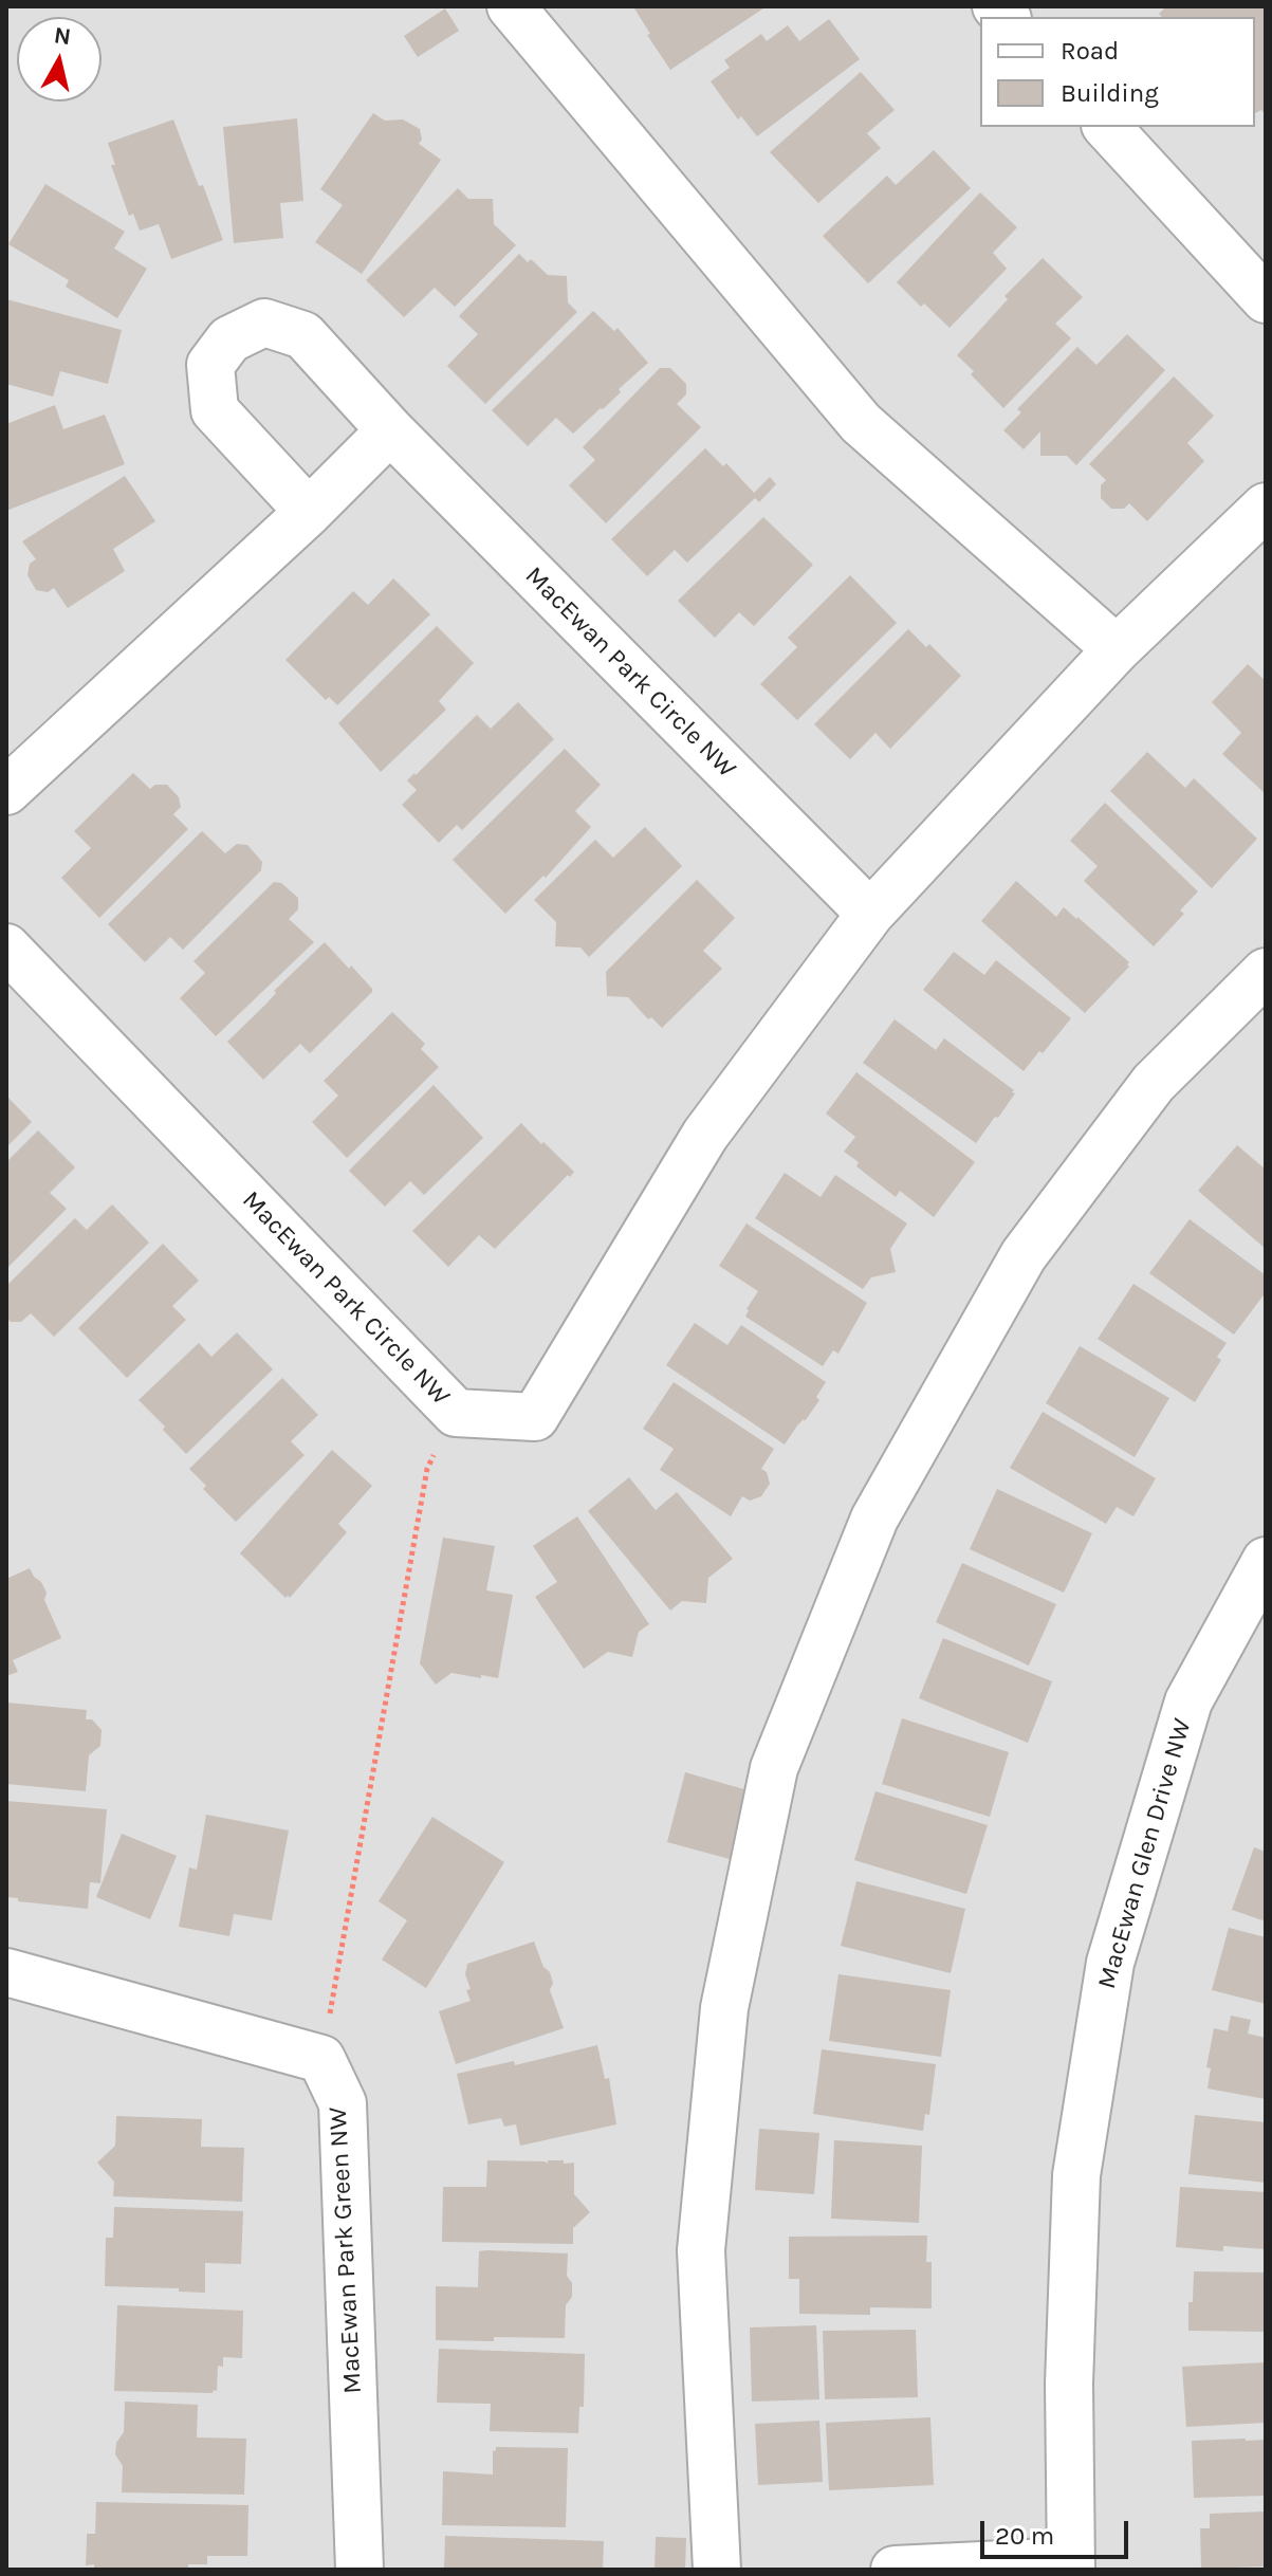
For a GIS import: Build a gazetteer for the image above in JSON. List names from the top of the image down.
{
  "streets": {
    "street": ["MacEwan Park Circle NW", "MacEwan Glen Drive NW", "MacEwan Park Green NW"]
  },
  "legend": ["Road", "Building"],
  "scale_bar": "20 m",
  "north": "top"
}
